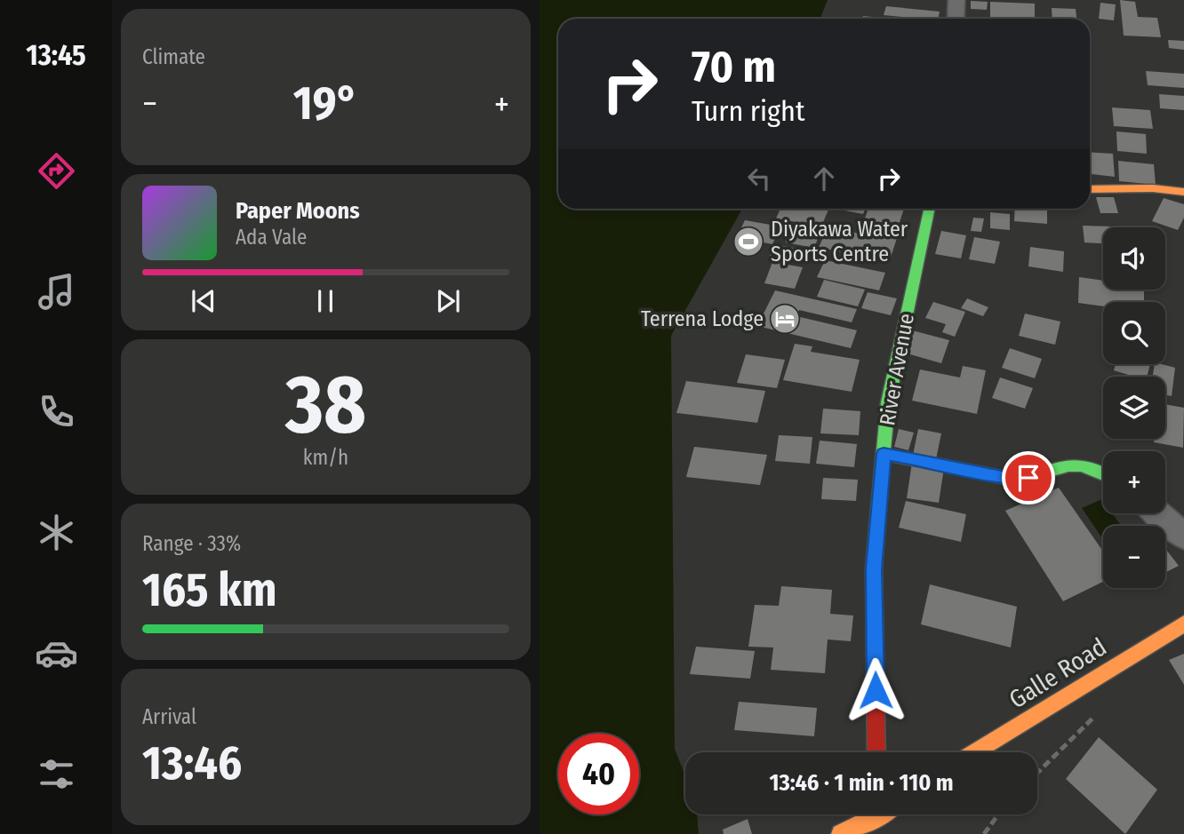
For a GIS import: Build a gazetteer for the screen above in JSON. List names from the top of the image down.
{
  "streets": {
    "main road": ["River Avenue", "Galle Road"]
  },
  "places": {
    "sports": ["Diyakawa Water Sports Centre"],
    "hotel": ["Terrena Lodge"]
  },
  "page": {
    "tabs": "13:45",
    "tile": [
      "Climate",
      ["38", "km/h"],
      ["Range · 33%", "165 km"],
      ["Arrival", "13:46"]
    ],
    "turn": ["70 m", "Turn right"],
    "heat": ["−", "19°", "+"],
    "song": ["Paper Moons", "Ada Vale"],
    "map_buttons": ["+", "−"],
    "limit": "40",
    "trip": "13:46 · 1 min · 110 m"
  }
}
